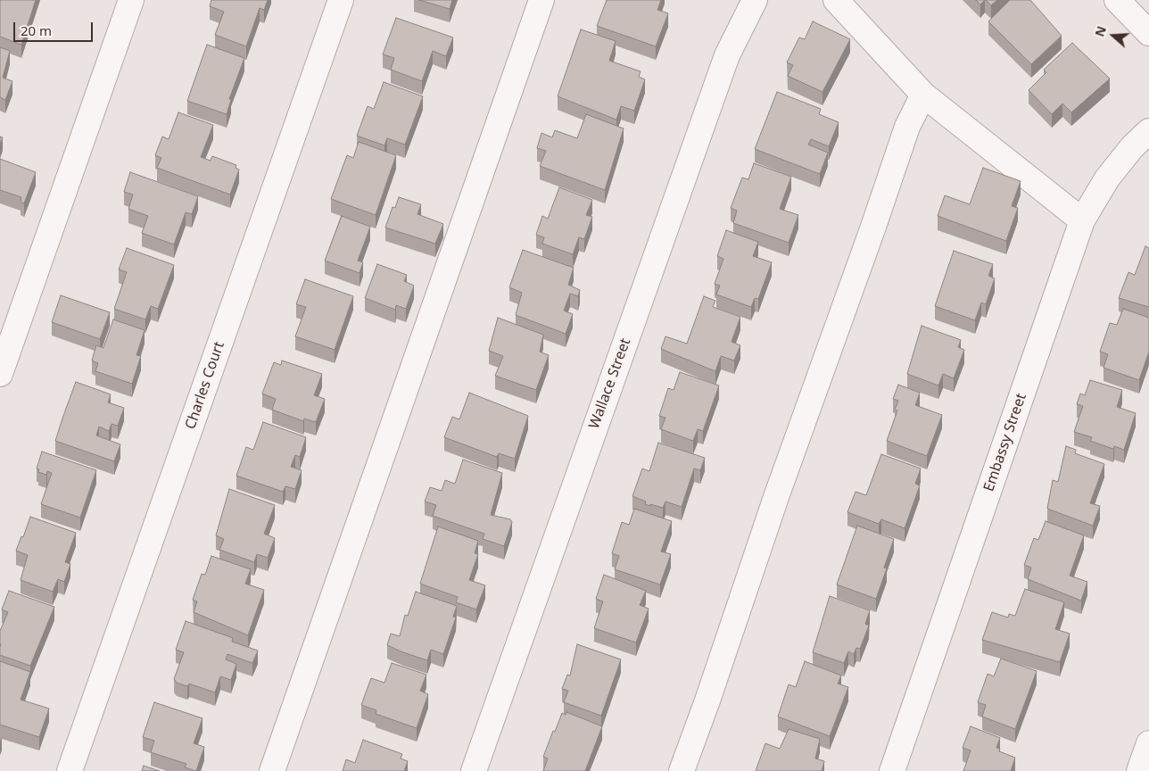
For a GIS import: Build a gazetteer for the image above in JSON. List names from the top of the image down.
{
  "streets": {
    "street": ["Wallace Street", "Charles Court", "Embassy Street"]
  },
  "scale_bar": "20 m",
  "north": "left"
}
